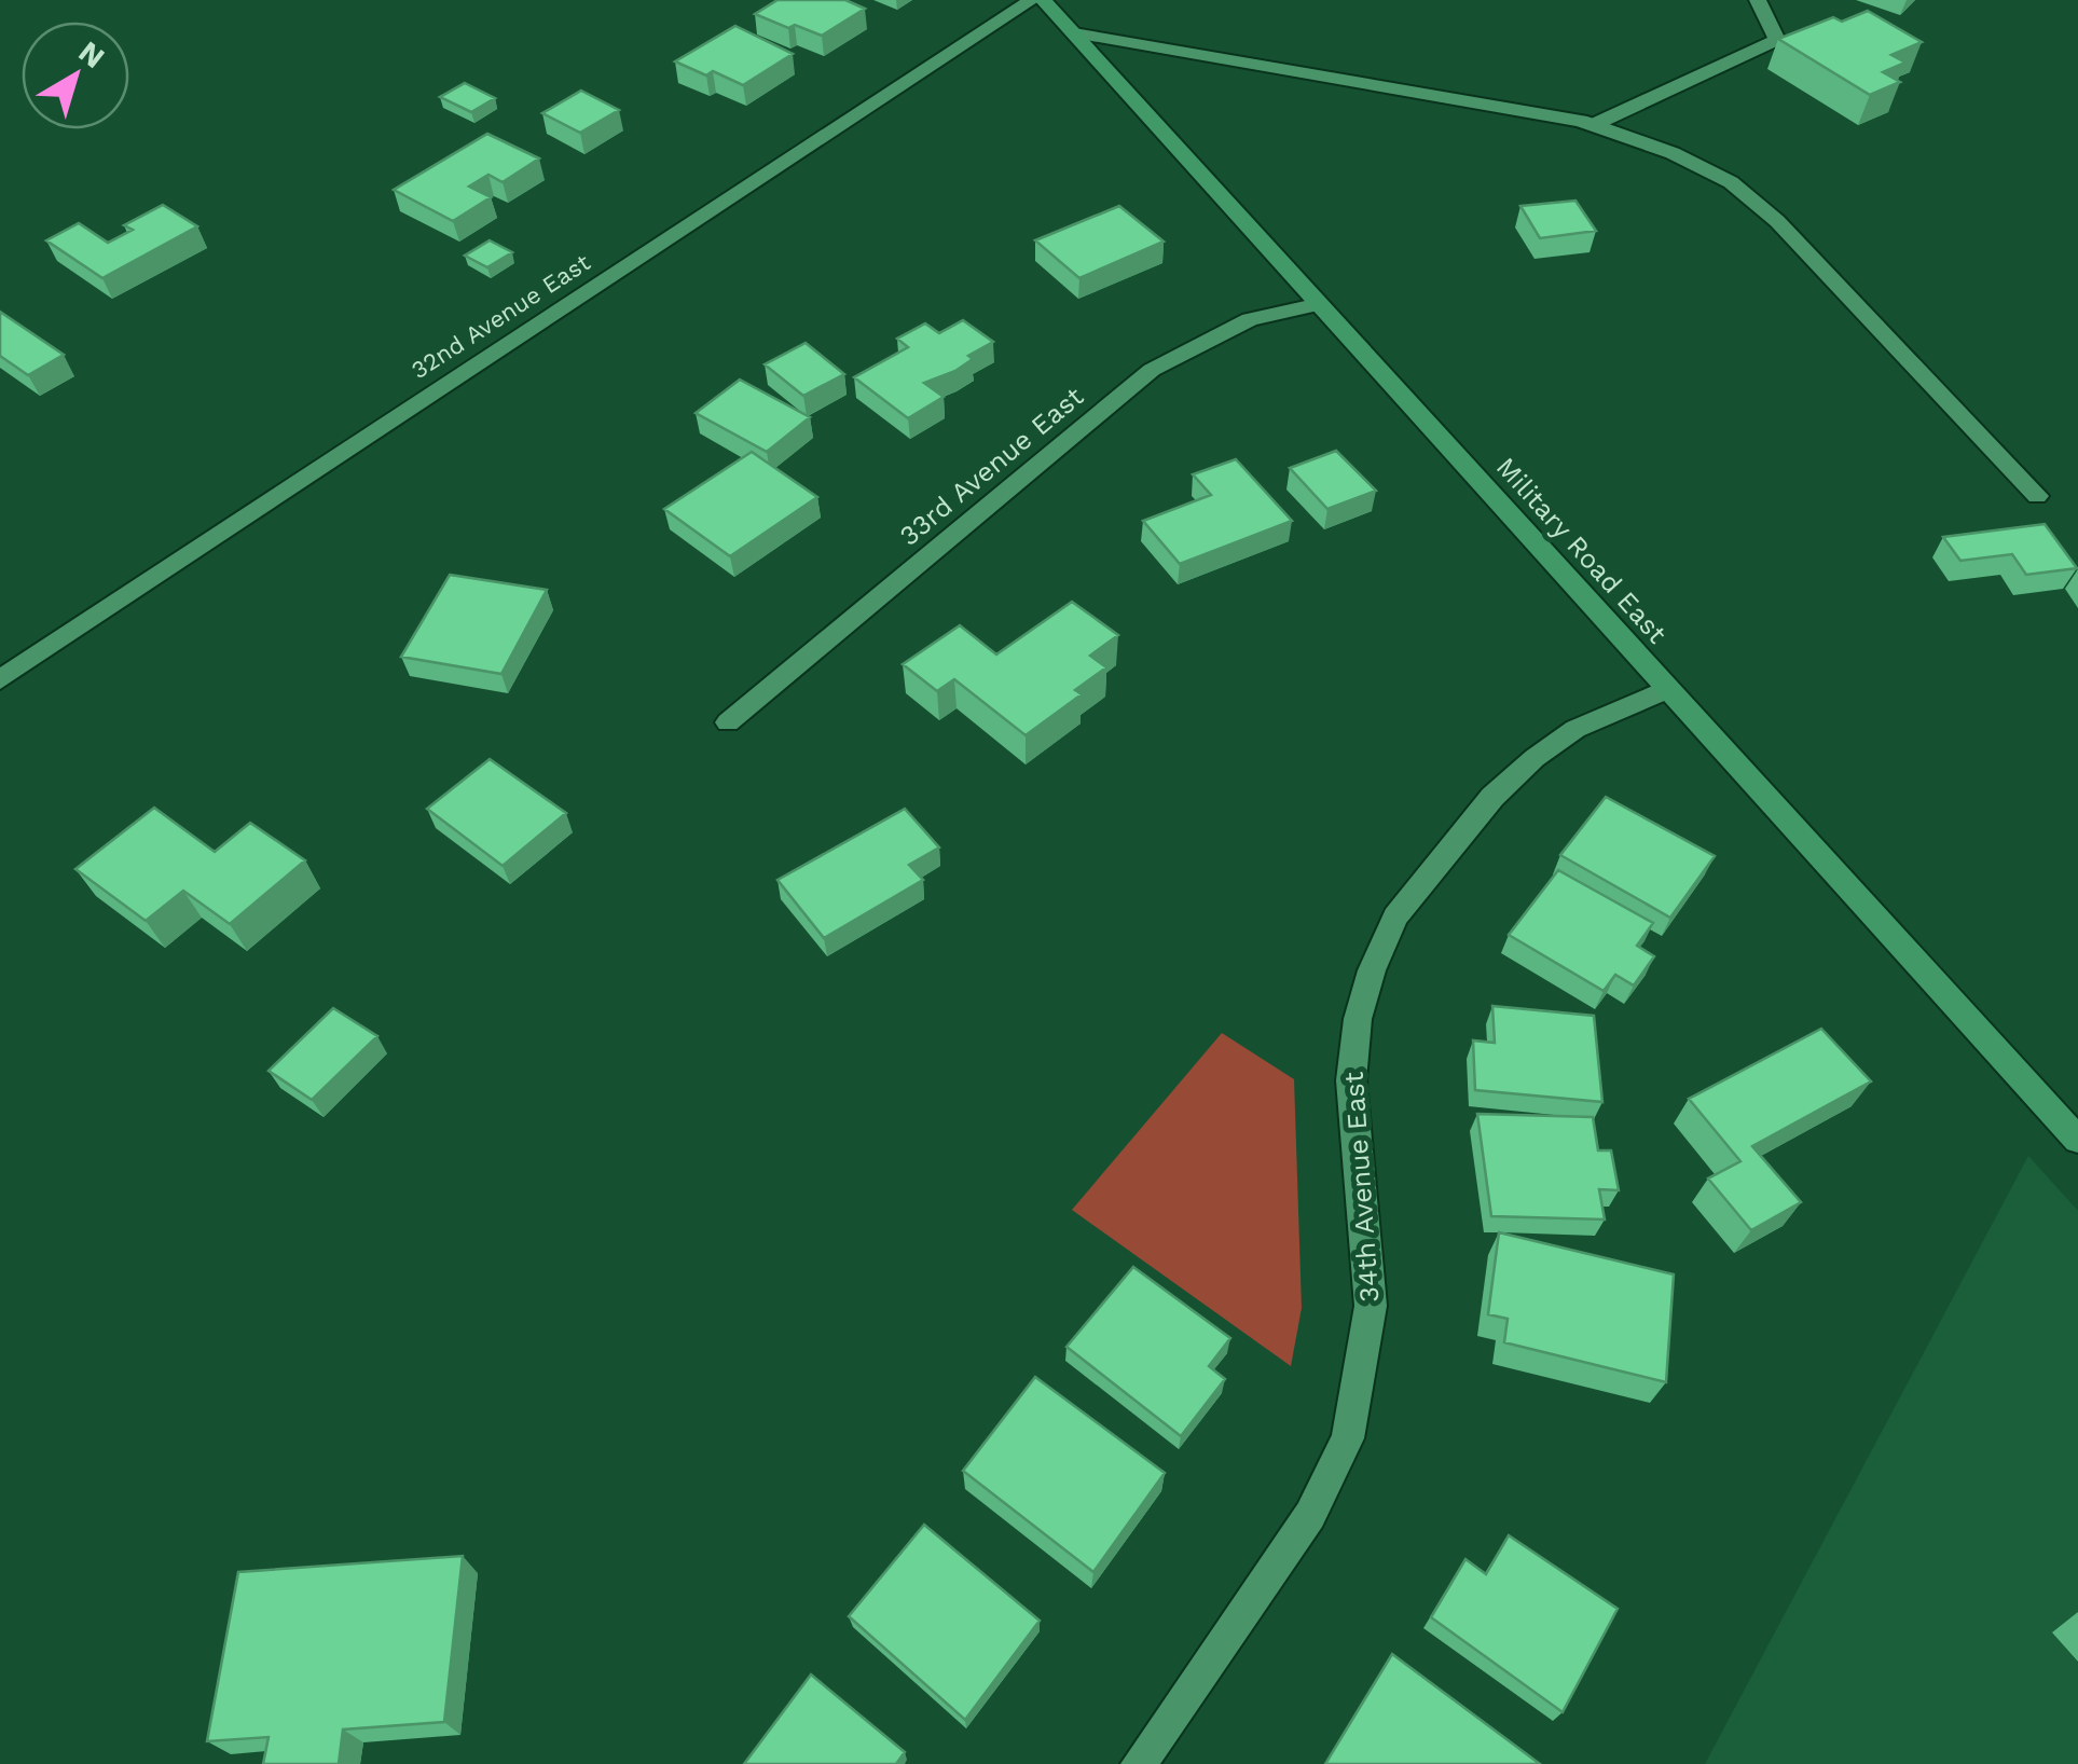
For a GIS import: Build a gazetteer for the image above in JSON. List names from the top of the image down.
{
  "streets": {
    "street": [
      "32nd Avenue East",
      "33rd Avenue East",
      "Military Road East",
      "34th Avenue East"
    ]
  },
  "crossings": [
    ["33rd Avenue East", "Military Road East"],
    ["Military Road East", "34th Avenue East"]
  ],
  "north": "top right"
}
